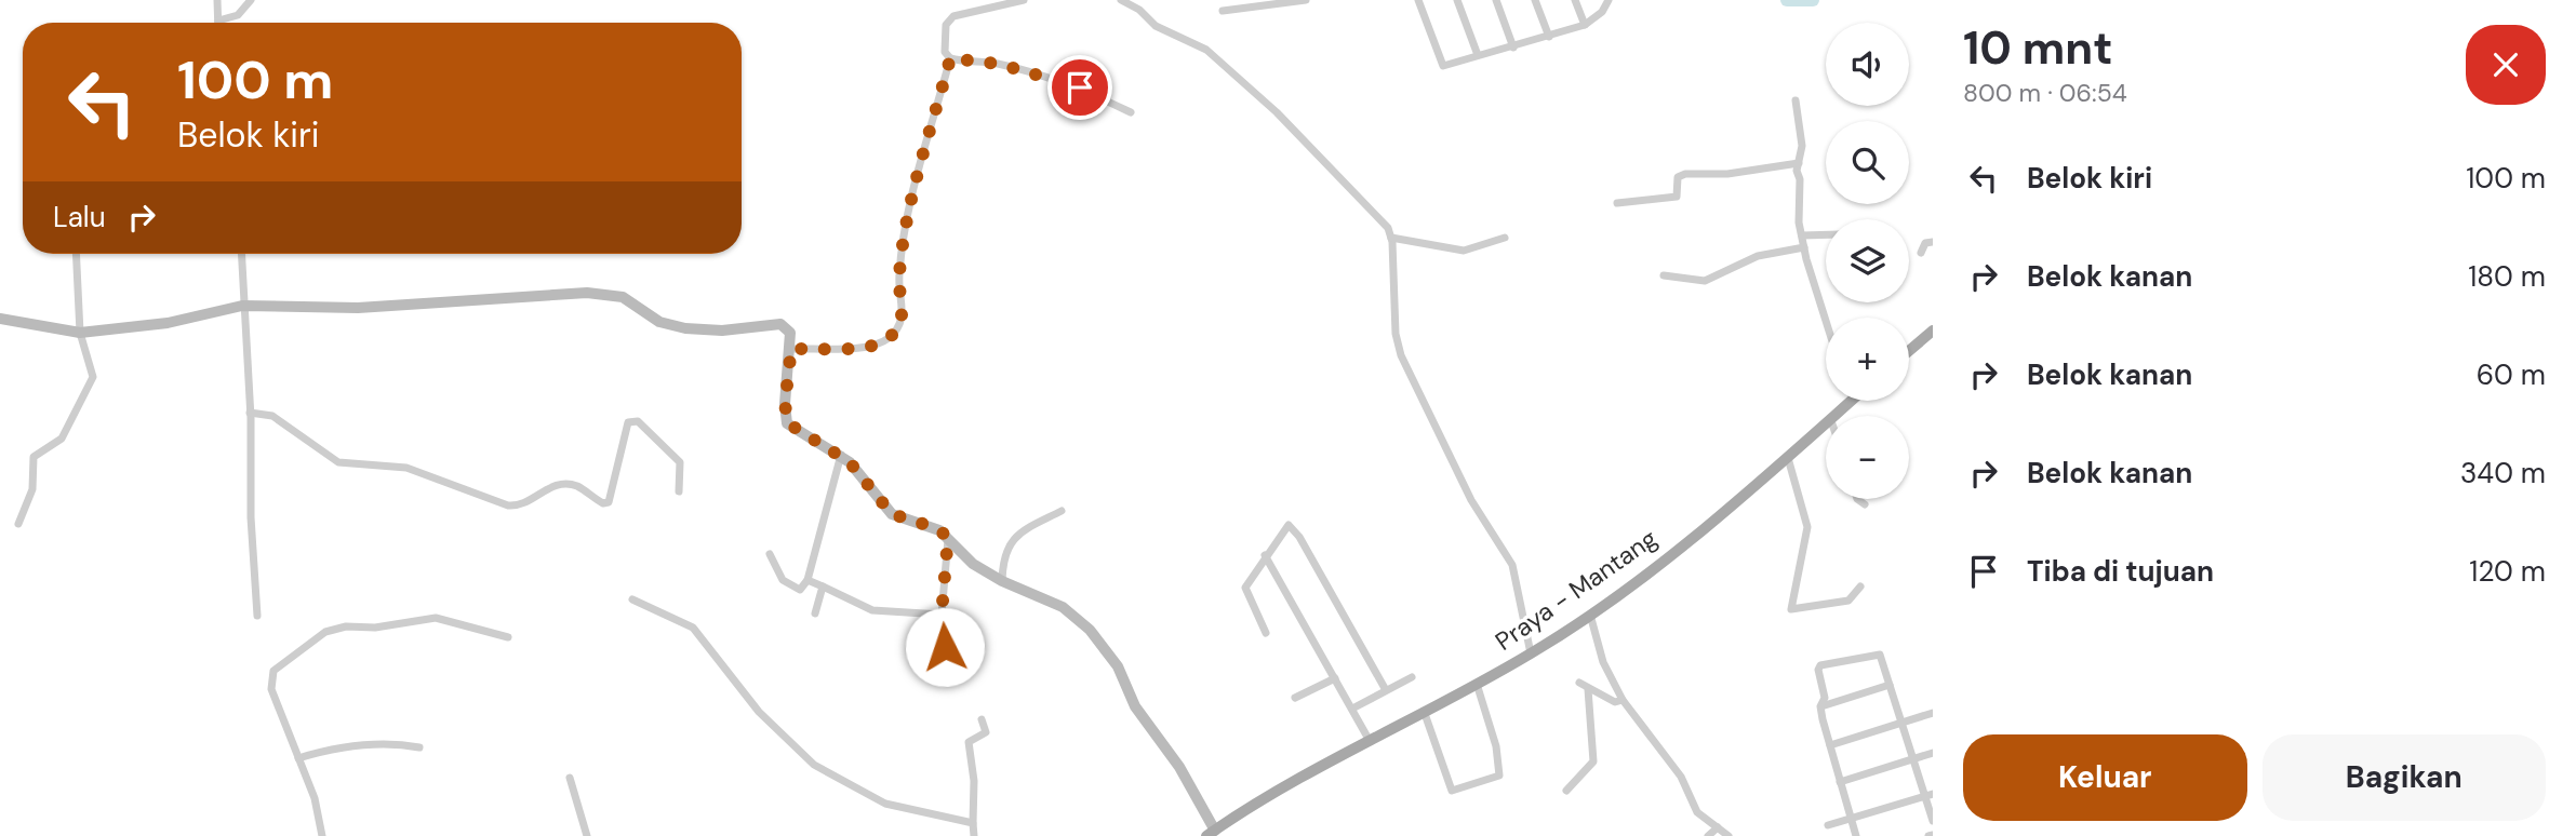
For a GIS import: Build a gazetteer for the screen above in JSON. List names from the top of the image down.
{
  "streets": {
    "main road": ["Praya - Mantang"]
  },
  "page": {
    "heading": ["10 mnt", "800 m · 06:54"],
    "map_buttons": ["+", "−"],
    "turn": ["100 m", "Belok kiri"],
    "list": [
      {
        "name": "Belok kiri",
        "value": "100 m"
      },
      {
        "name": "Belok kanan",
        "value": "180 m"
      },
      {
        "name": "Belok kanan",
        "value": "60 m"
      },
      {
        "name": "Belok kanan",
        "value": "340 m"
      },
      {
        "name": "Tiba di tujuan",
        "value": "120 m"
      }
    ],
    "then": "Lalu",
    "buttons": ["Keluar", "Bagikan"]
  }
}
